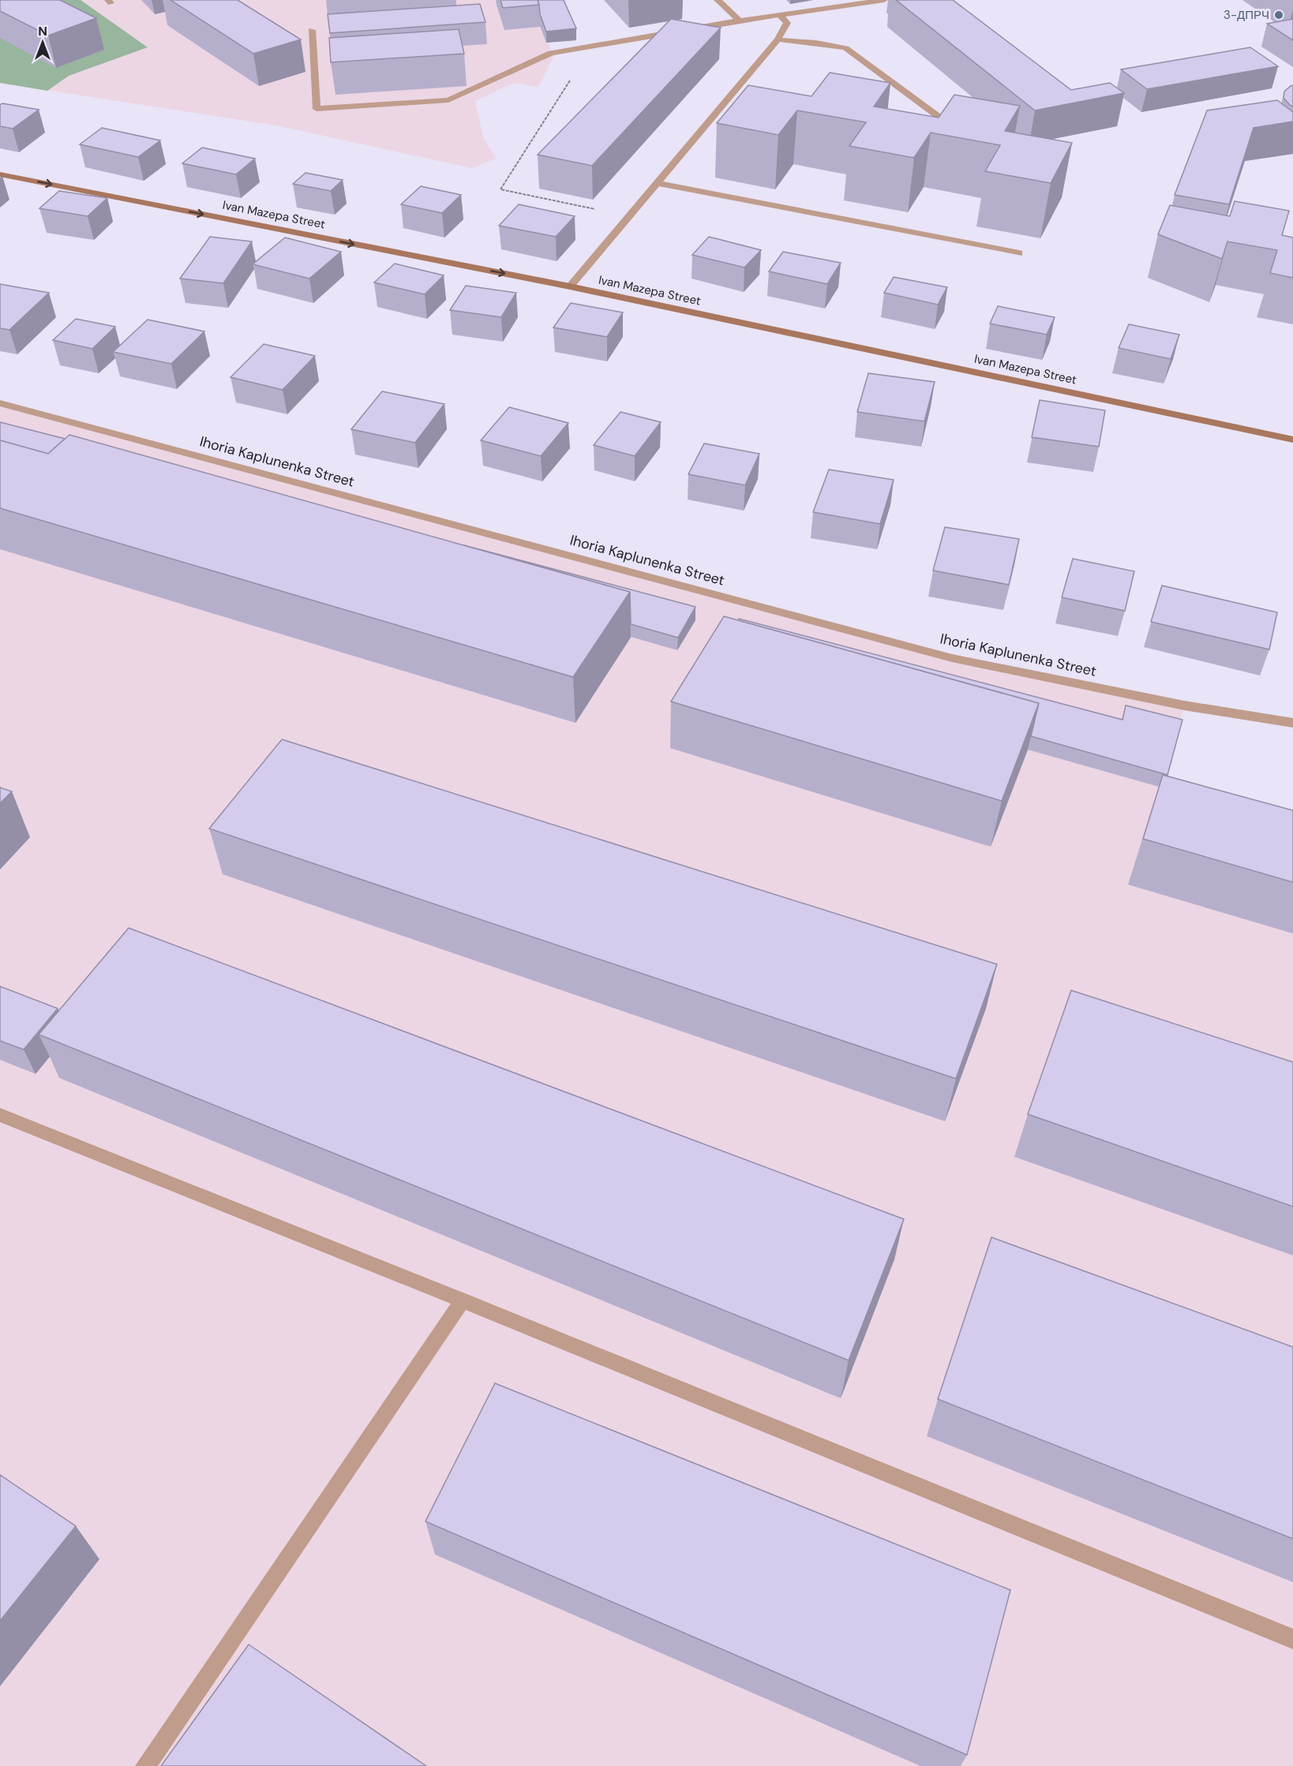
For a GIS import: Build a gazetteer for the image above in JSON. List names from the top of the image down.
{
  "streets": {
    "street": ["Ivan Mazepa Street", "Ihoria Kaplunenka Street"]
  },
  "one_way": ["Ivan Mazepa Street"],
  "places": ["3-ДПРЧ"],
  "north": "top"
}
